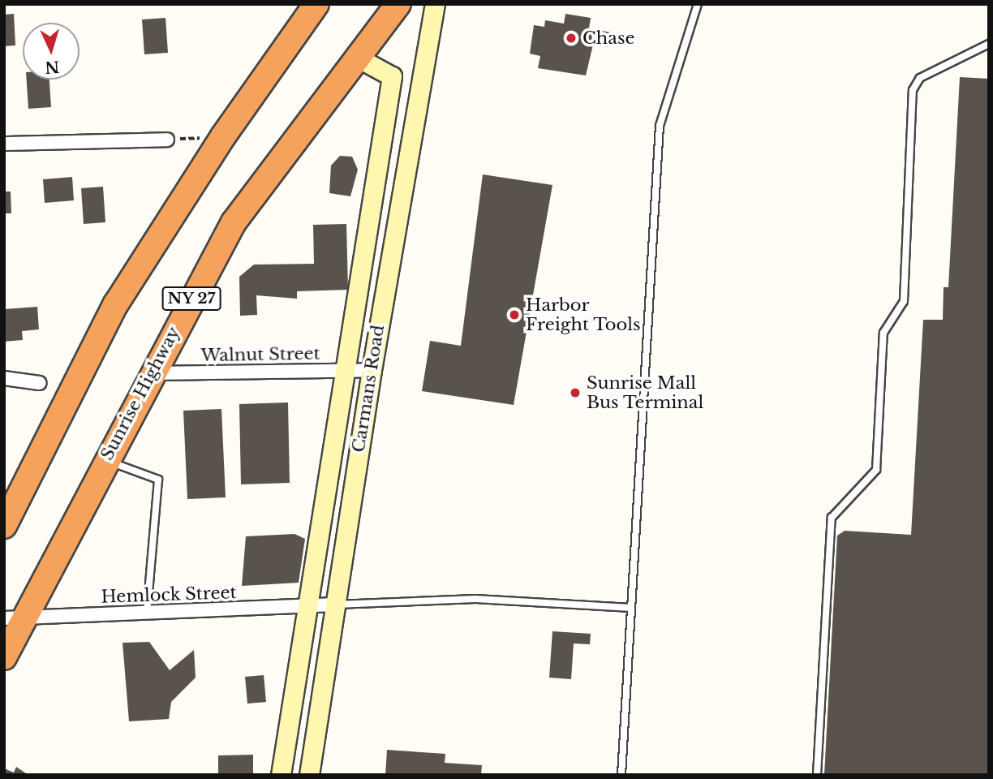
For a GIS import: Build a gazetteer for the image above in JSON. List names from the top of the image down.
{
  "streets": {
    "highway": ["NY 27", "Sunrise Highway"],
    "street": ["Walnut Street", "Carmans Road", "Hemlock Street"]
  },
  "crossings": [
    ["Walnut Street", "Carmans Road"],
    ["Walnut Street", "Sunrise Highway"],
    ["Carmans Road", "Sunrise Highway"],
    ["Carmans Road", "Hemlock Street"],
    ["Sunrise Highway", "Hemlock Street"]
  ],
  "places": ["Chase", "Harbor Freight Tools", "Sunrise Mall Bus Terminal"],
  "north": "bottom"
}
